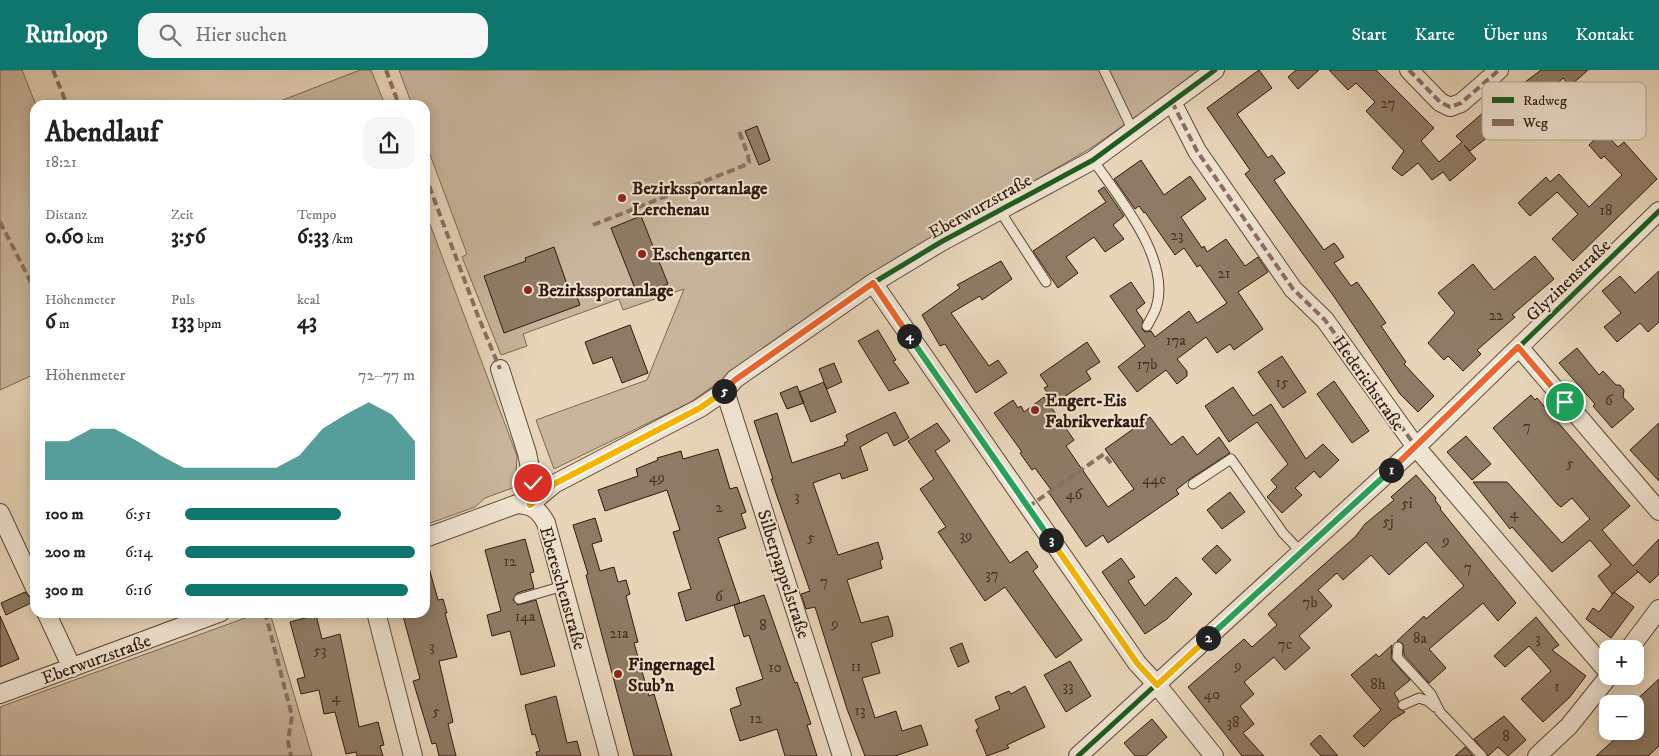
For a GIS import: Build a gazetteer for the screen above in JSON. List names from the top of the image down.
{
  "streets": {
    "street": [
      "Eberwurzstraße",
      "Glyzinenstraße",
      "Hederichstraße",
      "Silberpappelstraße",
      "Ebereschenstraße"
    ]
  },
  "crossings": [
    ["Eberwurzstraße", "Hederichstraße"],
    ["Eberwurzstraße", "Silberpappelstraße"],
    ["Eberwurzstraße", "Ebereschenstraße"],
    ["Glyzinenstraße", "Hederichstraße"]
  ],
  "places": [
    "Bezirkssportanlage Lerchenau",
    "Eschengarten",
    "Bezirkssportanlage",
    "Engert-Eis Fabrikverkauf",
    "Fingernagel Stub'n"
  ],
  "house_numbers": [
    "27",
    "18",
    "23",
    "21",
    "22",
    "17a",
    "17b",
    "15",
    "6",
    "7",
    "5",
    "49",
    "44c",
    "46",
    "3",
    "5i",
    "2",
    "4",
    "5j",
    "39",
    "5",
    "9",
    "12",
    "7",
    "37",
    "7",
    "6",
    "7b",
    "14a",
    "9",
    "8",
    "21a",
    "8a",
    "3",
    "7c",
    "3",
    "53",
    "9",
    "11",
    "10",
    "8h",
    "33",
    "1",
    "40",
    "4",
    "13",
    "5",
    "12",
    "38",
    "8"
  ],
  "legend": ["Radweg", "Weg"],
  "page": {
    "header": "Runloop",
    "search": "Hier suchen",
    "nav": [
      "Start",
      "Karte",
      "Über uns",
      "Kontakt"
    ],
    "heading": ["Abendlauf", "18:21"],
    "stats": [
      ["Distanz", "0.60 km"],
      ["Zeit", "3:56"],
      ["Tempo", "6:33 /km"],
      ["Höhenmeter", "6 m"],
      ["Puls", "133 bpm"],
      ["kcal", "43"]
    ],
    "pins": [
      "4",
      "5",
      "1",
      "3",
      "2"
    ],
    "chart": ["Höhenmeter", "72–77 m"],
    "list": [
      {
        "name": "100 m",
        "note": "6:51"
      },
      {
        "name": "200 m",
        "note": "6:14"
      },
      {
        "name": "300 m",
        "note": "6:16"
      }
    ],
    "map_buttons": ["+", "−"]
  }
}
